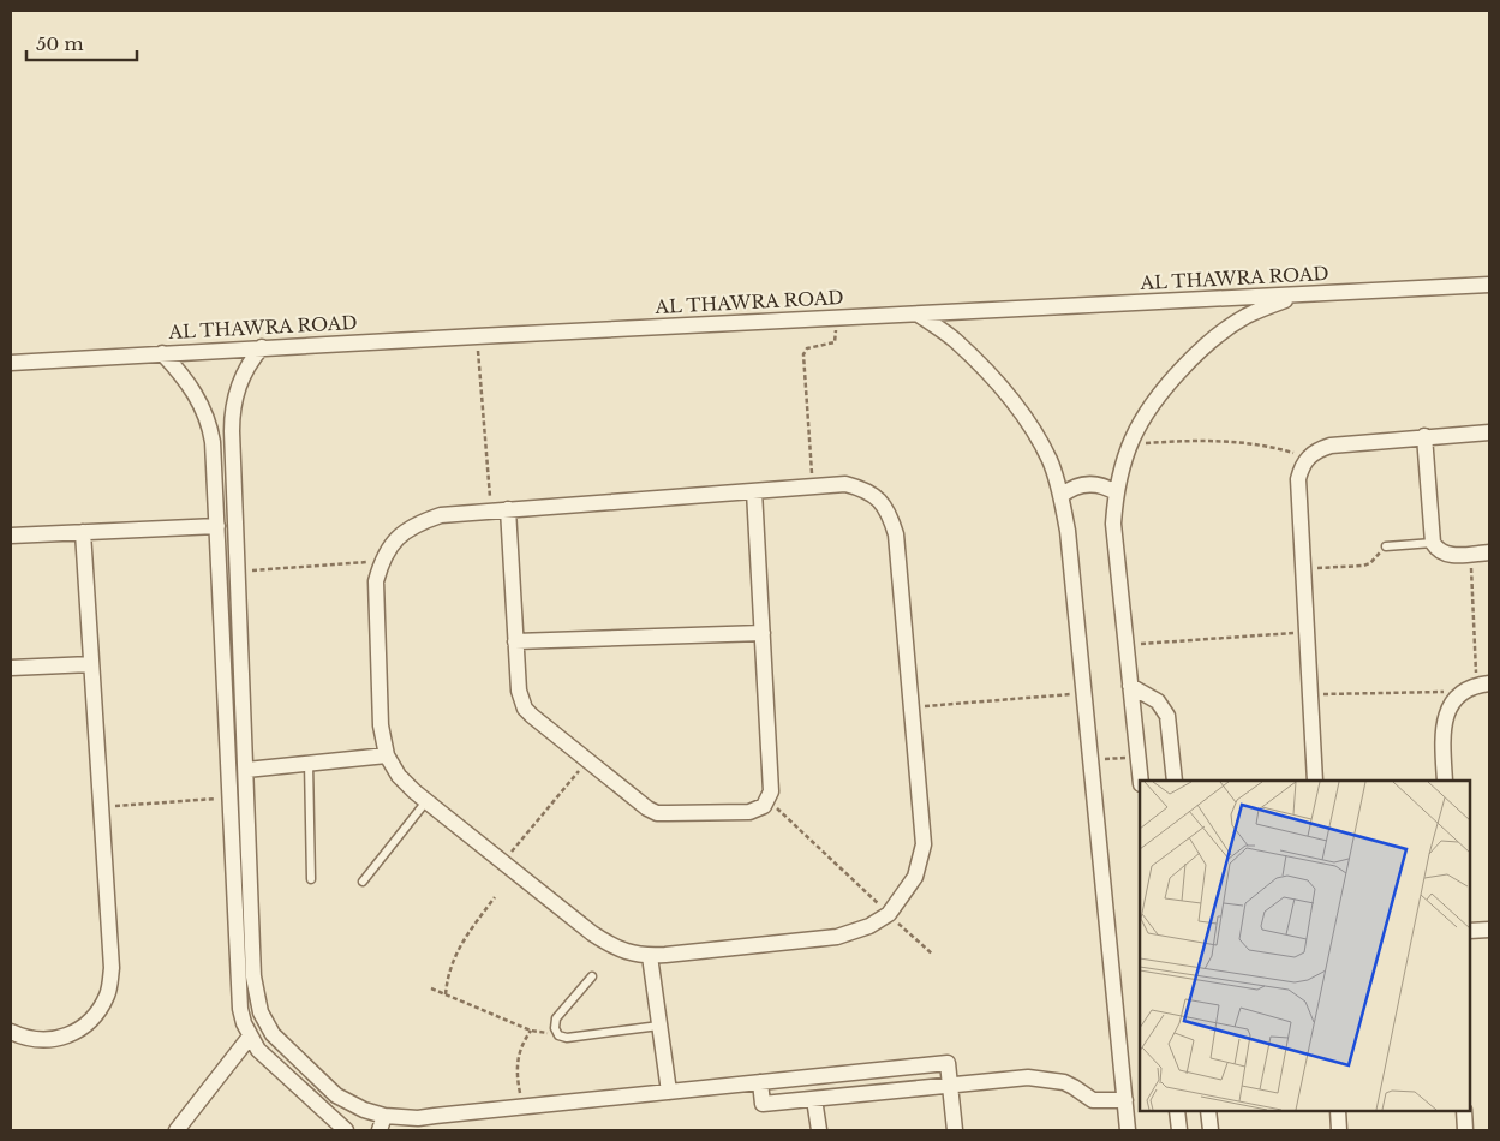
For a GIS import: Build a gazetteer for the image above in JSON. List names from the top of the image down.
{
  "streets": {
    "street": ["AL THAWRA ROAD"]
  },
  "scale_bar": "50 m"
}
